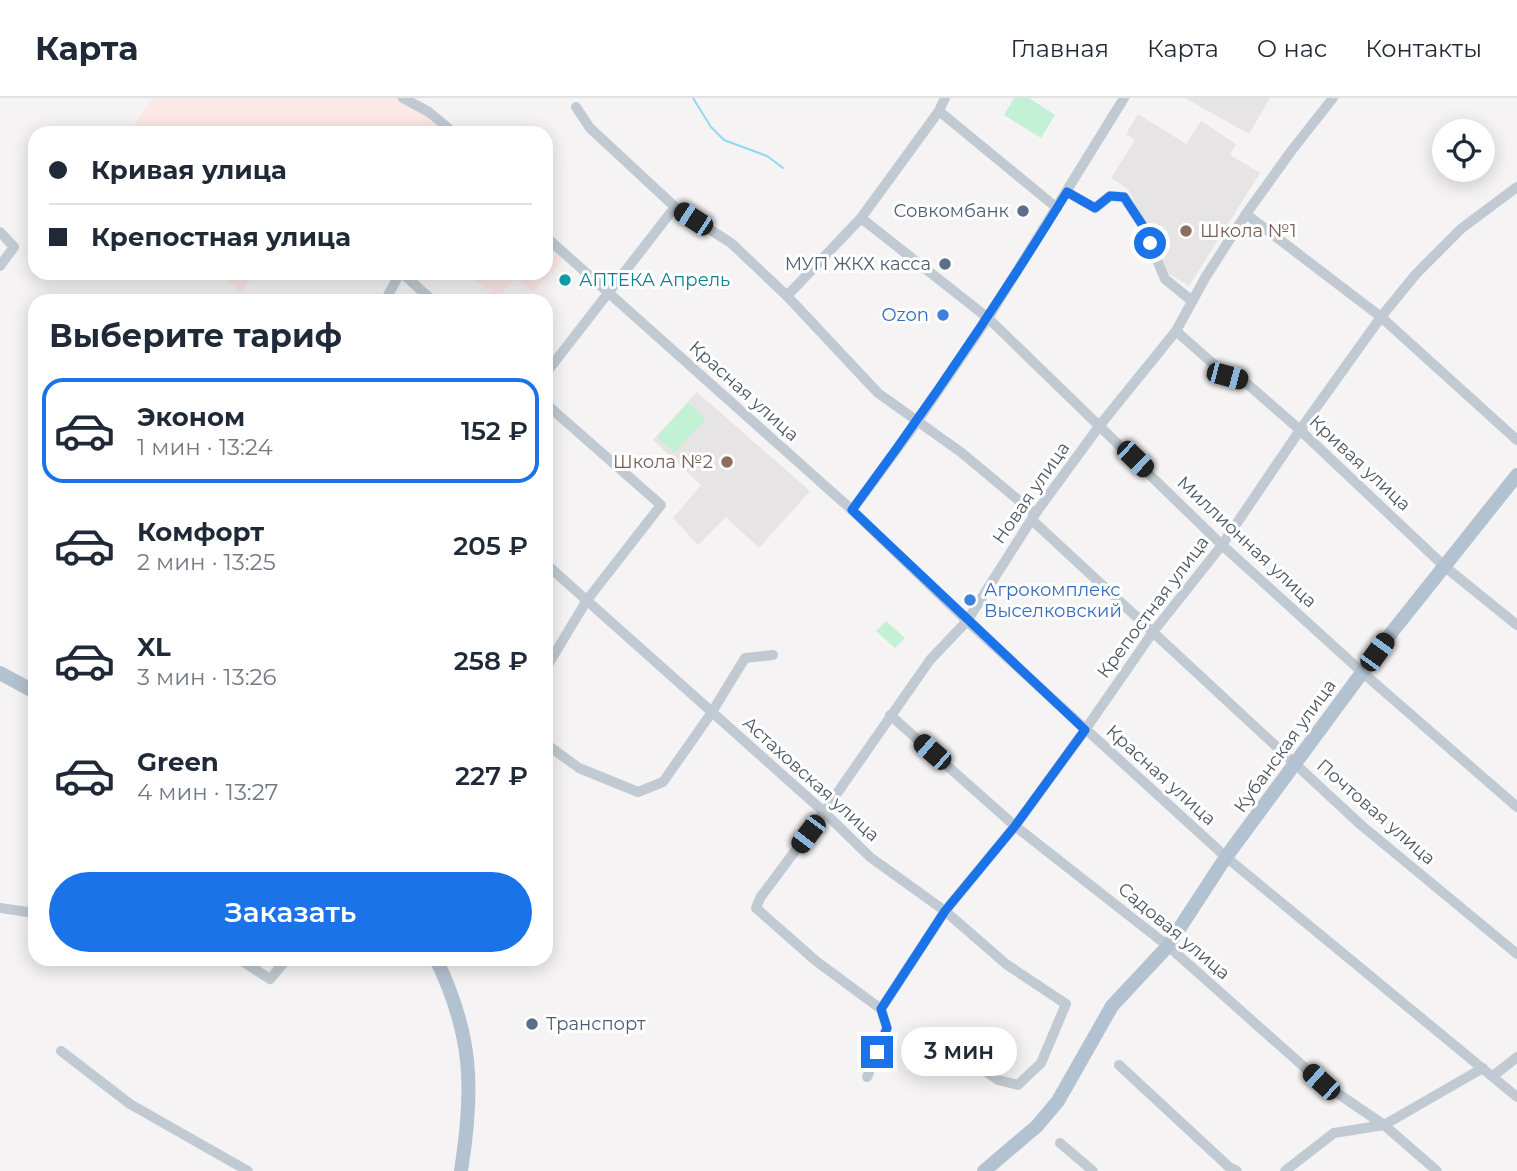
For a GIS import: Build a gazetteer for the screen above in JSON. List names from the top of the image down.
{
  "streets": {
    "main road": ["Кубанская улица"],
    "street": [
      "Красная улица",
      "Кривая улица",
      "Новая улица",
      "Миллионная улица",
      "Крепостная улица",
      "Астаховская улица",
      "Почтовая улица",
      "Садовая улица"
    ]
  },
  "crossings": [
    ["Красная улица", "Новая улица"],
    ["Красная улица", "Крепостная улица"],
    ["Красная улица", "Кубанская улица"],
    ["Кривая улица", "Новая улица"],
    ["Кривая улица", "Крепостная улица"],
    ["Кривая улица", "Кубанская улица"],
    ["Новая улица", "Миллионная улица"],
    ["Новая улица", "Крепостная улица"],
    ["Новая улица", "Астаховская улица"],
    ["Новая улица", "Почтовая улица"],
    ["Новая улица", "Садовая улица"],
    ["Миллионная улица", "Крепостная улица"],
    ["Миллионная улица", "Кубанская улица"],
    ["Крепостная улица", "Астаховская улица"],
    ["Крепостная улица", "Почтовая улица"],
    ["Крепостная улица", "Садовая улица"],
    ["Кубанская улица", "Почтовая улица"],
    ["Кубанская улица", "Садовая улица"]
  ],
  "places": [
    "Совкомбанк",
    "Школа №1",
    "МУП ЖКХ касса",
    "АПТЕКА Апрель",
    "Ozon",
    "Школа №2",
    "Агрокомплекс Выселковский",
    "Транспорт"
  ],
  "page": {
    "header": "Карта",
    "nav": [
      "Главная",
      "Карта",
      "О нас",
      "Контакты"
    ],
    "banner": ["Кривая улица", "Крепостная улица"],
    "heading": "Выберите тариф",
    "list": [
      {
        "name": "Эконом",
        "note": "1 мин · 13:24",
        "value": "152 ₽"
      },
      {
        "name": "Комфорт",
        "note": "2 мин · 13:25",
        "value": "205 ₽"
      },
      {
        "name": "XL",
        "note": "3 мин · 13:26",
        "value": "258 ₽"
      },
      {
        "name": "Green",
        "note": "4 мин · 13:27",
        "value": "227 ₽"
      }
    ],
    "buttons": "Заказать",
    "bubble": "3 мин"
  }
}
